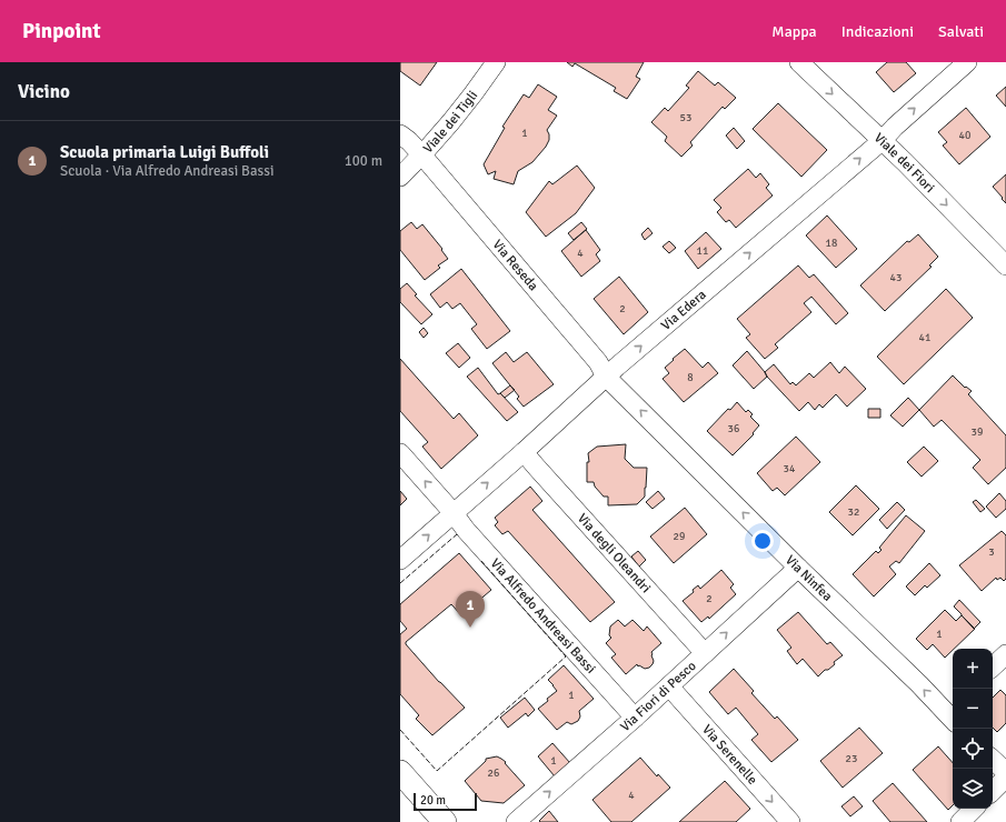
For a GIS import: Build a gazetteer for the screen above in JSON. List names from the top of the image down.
{
  "streets": {
    "street": [
      "Viale dei Tigli",
      "Viale dei Fiori",
      "Via Reseda",
      "Via Edera",
      "Via degli Oleandri",
      "Via Ninfea",
      "Via Alfredo Andreasi Bassi",
      "Via Fiori di Pesco",
      "Via Serenelle"
    ]
  },
  "crossings": [
    ["Viale dei Tigli", "Via Reseda"],
    ["Viale dei Fiori", "Via Edera"],
    ["Via Reseda", "Via Edera"],
    ["Via Reseda", "Via Ninfea"],
    ["Via Edera", "Via degli Oleandri"],
    ["Via Edera", "Via Ninfea"],
    ["Via Edera", "Via Alfredo Andreasi Bassi"],
    ["Via degli Oleandri", "Via Fiori di Pesco"],
    ["Via Ninfea", "Via Fiori di Pesco"],
    ["Via Alfredo Andreasi Bassi", "Via Fiori di Pesco"],
    ["Via Fiori di Pesco", "Via Serenelle"]
  ],
  "one_way": [
    "Viale dei Fiori",
    "Via Edera",
    "Via Ninfea",
    "Via Fiori di Pesco",
    "Via Serenelle"
  ],
  "house_numbers": [
    "53",
    "1",
    "40",
    "18",
    "11",
    "4",
    "43",
    "2",
    "41",
    "8",
    "36",
    "39",
    "34",
    "32",
    "29",
    "3",
    "2",
    "1",
    "1",
    "23",
    "1",
    "26",
    "4"
  ],
  "scale_bar": "20 m",
  "page": {
    "header": "Pinpoint",
    "nav": ["Mappa", "Indicazioni", "Salvati"],
    "heading": "Vicino",
    "list": [
      {
        "mark": "1",
        "name": "Scuola primaria Luigi Buffoli",
        "note": "Scuola · Via Alfredo Andreasi Bassi",
        "value": "100 m"
      }
    ],
    "pins": "1",
    "map_buttons": ["+", "−"],
    "scale": "20 m"
  }
}
